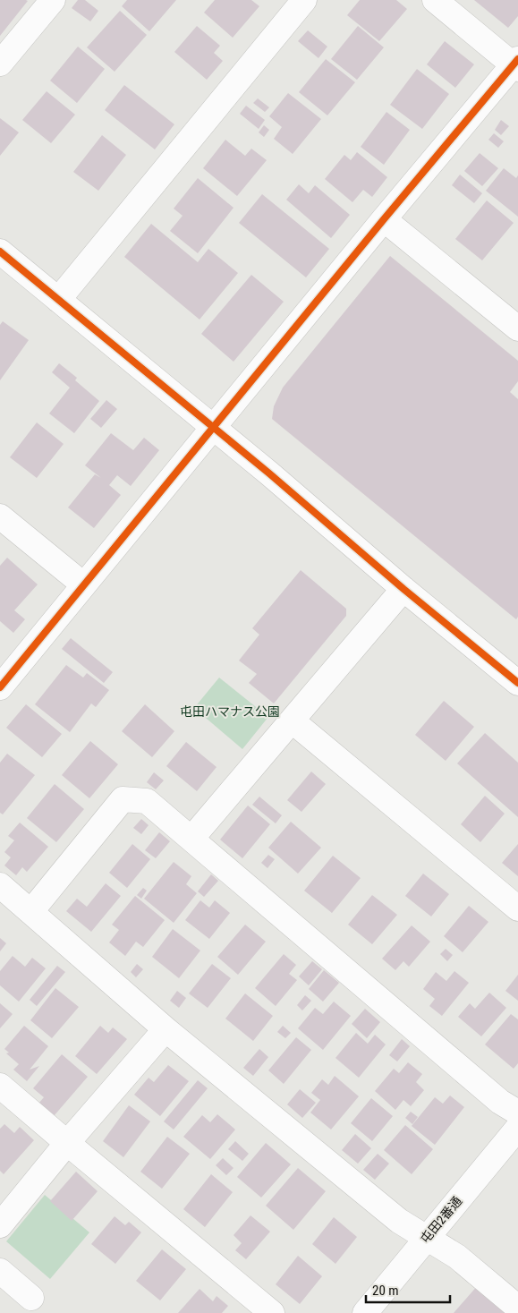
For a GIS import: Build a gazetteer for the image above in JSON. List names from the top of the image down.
{
  "streets": {
    "street": ["屯田2番通"]
  },
  "parks": ["屯田ハマナス公園"],
  "scale_bar": "20 m"
}
